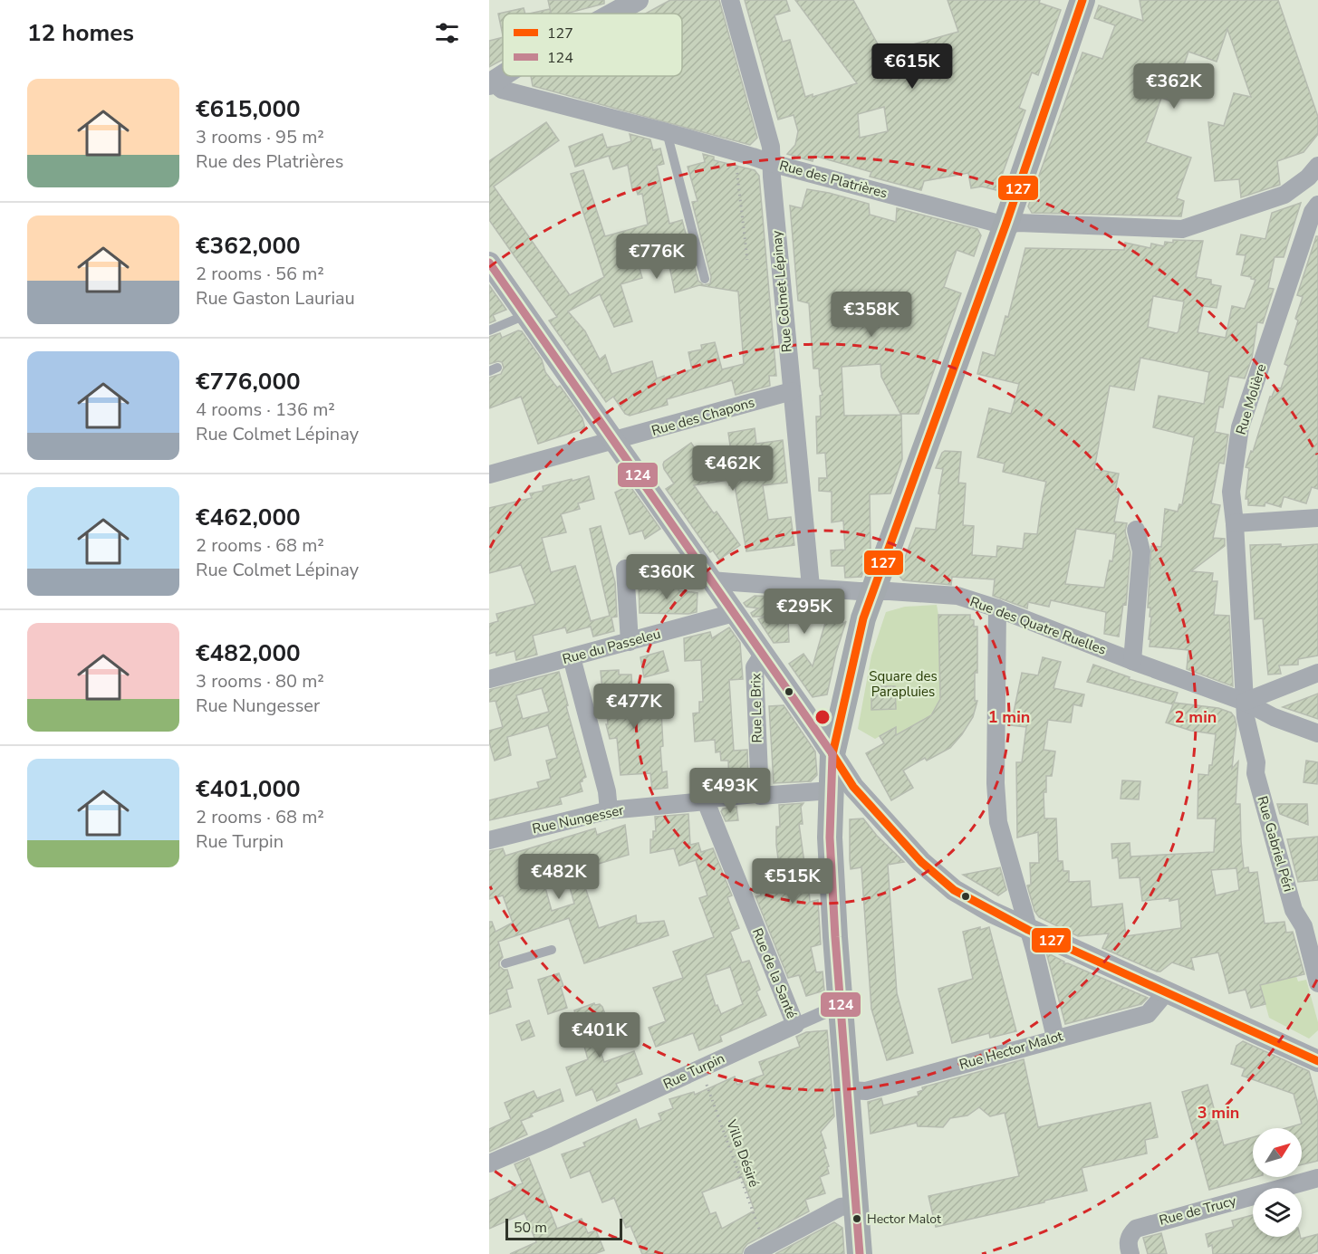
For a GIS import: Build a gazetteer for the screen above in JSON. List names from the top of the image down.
{
  "streets": {
    "street": [
      "Rue des Platrières",
      "Rue Colmet Lépinay",
      "Rue Molière",
      "Rue des Chapons",
      "Rue des Quatre Ruelles",
      "Rue du Passeleu",
      "Rue Le Brix",
      "Rue Nungesser",
      "Rue Gabriel Péri",
      "Rue de la Santé",
      "Rue Hector Malot",
      "Rue Turpin",
      "Rue de Trucy"
    ],
    "path": ["Villa Désiré"]
  },
  "crossings": [
    ["Rue des Platrières", "Rue Colmet Lépinay"],
    ["Rue Colmet Lépinay", "Rue des Chapons"],
    ["Rue Colmet Lépinay", "Rue des Quatre Ruelles"],
    ["Rue Molière", "Rue des Quatre Ruelles"],
    ["Rue Molière", "Rue Gabriel Péri"],
    ["Rue des Quatre Ruelles", "Rue du Passeleu"],
    ["Rue des Quatre Ruelles", "Rue Gabriel Péri"],
    ["Rue Le Brix", "Rue Nungesser"],
    ["Rue Nungesser", "Rue de la Santé"],
    ["Rue de la Santé", "Rue Turpin"],
    ["Rue Turpin", "Villa Désiré"]
  ],
  "parks": ["Square des Parapluies"],
  "places": ["Hector Malot"],
  "lines": ["transit line 127", "transit line 124"],
  "legend": ["127", "124"],
  "scale_bar": "50 m",
  "north": "top right",
  "page": {
    "heading": "12 homes",
    "price": [
      "€615K",
      "€362K",
      "€776K",
      "€358K",
      "€462K",
      "€360K",
      "€295K",
      "€477K",
      "€493K",
      "€482K",
      "€515K",
      "€401K"
    ],
    "list": [
      {
        "name": "€615,000",
        "note": "3 rooms · 95 m² · Rue des Platrières"
      },
      {
        "name": "€362,000",
        "note": "2 rooms · 56 m² · Rue Gaston Lauriau"
      },
      {
        "name": "€776,000",
        "note": "4 rooms · 136 m² · Rue Colmet Lépinay"
      },
      {
        "name": "€462,000",
        "note": "2 rooms · 68 m² · Rue Colmet Lépinay"
      },
      {
        "name": "€482,000",
        "note": "3 rooms · 80 m² · Rue Nungesser"
      },
      {
        "name": "€401,000",
        "note": "2 rooms · 68 m² · Rue Turpin"
      }
    ],
    "scale": "50 m"
  },
  "rings": ["1 min", "2 min", "3 min"]
}
